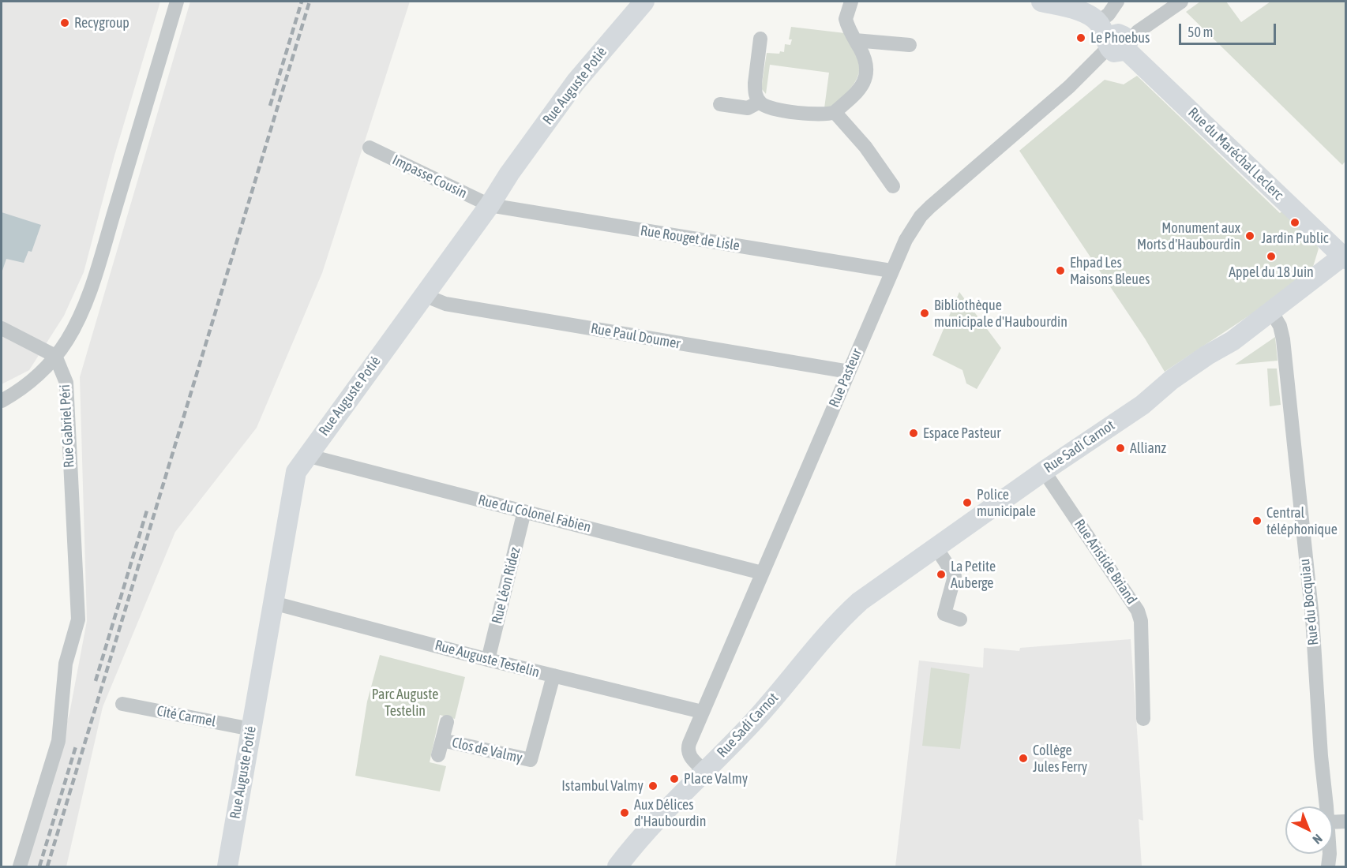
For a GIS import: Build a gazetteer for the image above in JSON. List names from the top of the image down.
{
  "streets": {
    "street": [
      "Rue Auguste Potié",
      "Rue du Maréchal Leclerc",
      "Impasse Cousin",
      "Rue Rouget de Lisle",
      "Rue Paul Doumer",
      "Rue Pasteur",
      "Rue Gabriel Péri",
      "Rue Sadi Carnot",
      "Rue du Colonel Fabien",
      "Rue Aristide Briand",
      "Rue Léon Ridez",
      "Rue du Bocquiau",
      "Rue Auguste Testelin",
      "Cité Carmel",
      "Clos de Valmy"
    ]
  },
  "crossings": [
    ["Rue Auguste Potié", "Impasse Cousin"],
    ["Rue Auguste Potié", "Rue Rouget de Lisle"],
    ["Rue Auguste Potié", "Rue Paul Doumer"],
    ["Rue Auguste Potié", "Rue du Colonel Fabien"],
    ["Rue Auguste Potié", "Rue Auguste Testelin"],
    ["Rue Auguste Potié", "Cité Carmel"],
    ["Rue du Maréchal Leclerc", "Rue Pasteur"],
    ["Rue du Maréchal Leclerc", "Rue Sadi Carnot"],
    ["Impasse Cousin", "Rue Rouget de Lisle"],
    ["Rue Rouget de Lisle", "Rue Pasteur"],
    ["Rue Paul Doumer", "Rue Pasteur"],
    ["Rue Pasteur", "Rue Sadi Carnot"],
    ["Rue Pasteur", "Rue du Colonel Fabien"],
    ["Rue Pasteur", "Rue Auguste Testelin"],
    ["Rue Sadi Carnot", "Rue Aristide Briand"],
    ["Rue Sadi Carnot", "Rue du Bocquiau"],
    ["Rue du Colonel Fabien", "Rue Léon Ridez"],
    ["Rue Léon Ridez", "Rue Auguste Testelin"],
    ["Rue Auguste Testelin", "Clos de Valmy"]
  ],
  "parks": ["Parc Auguste Testelin"],
  "places": [
    "Recygroup",
    "Le Phoebus",
    "Jardin Public",
    "Monument aux Morts d'Haubourdin",
    "Appel du 18 Juin",
    "Ehpad Les Maisons Bleues",
    "Bibliothèque municipale d'Haubourdin",
    "Espace Pasteur",
    "Allianz",
    "Police municipale",
    "Central téléphonique",
    "La Petite Auberge",
    "Collège Jules Ferry",
    "Place Valmy",
    "Istambul Valmy",
    "Aux Délices d'Haubourdin"
  ],
  "scale_bar": "50 m",
  "north": "bottom right"
}
